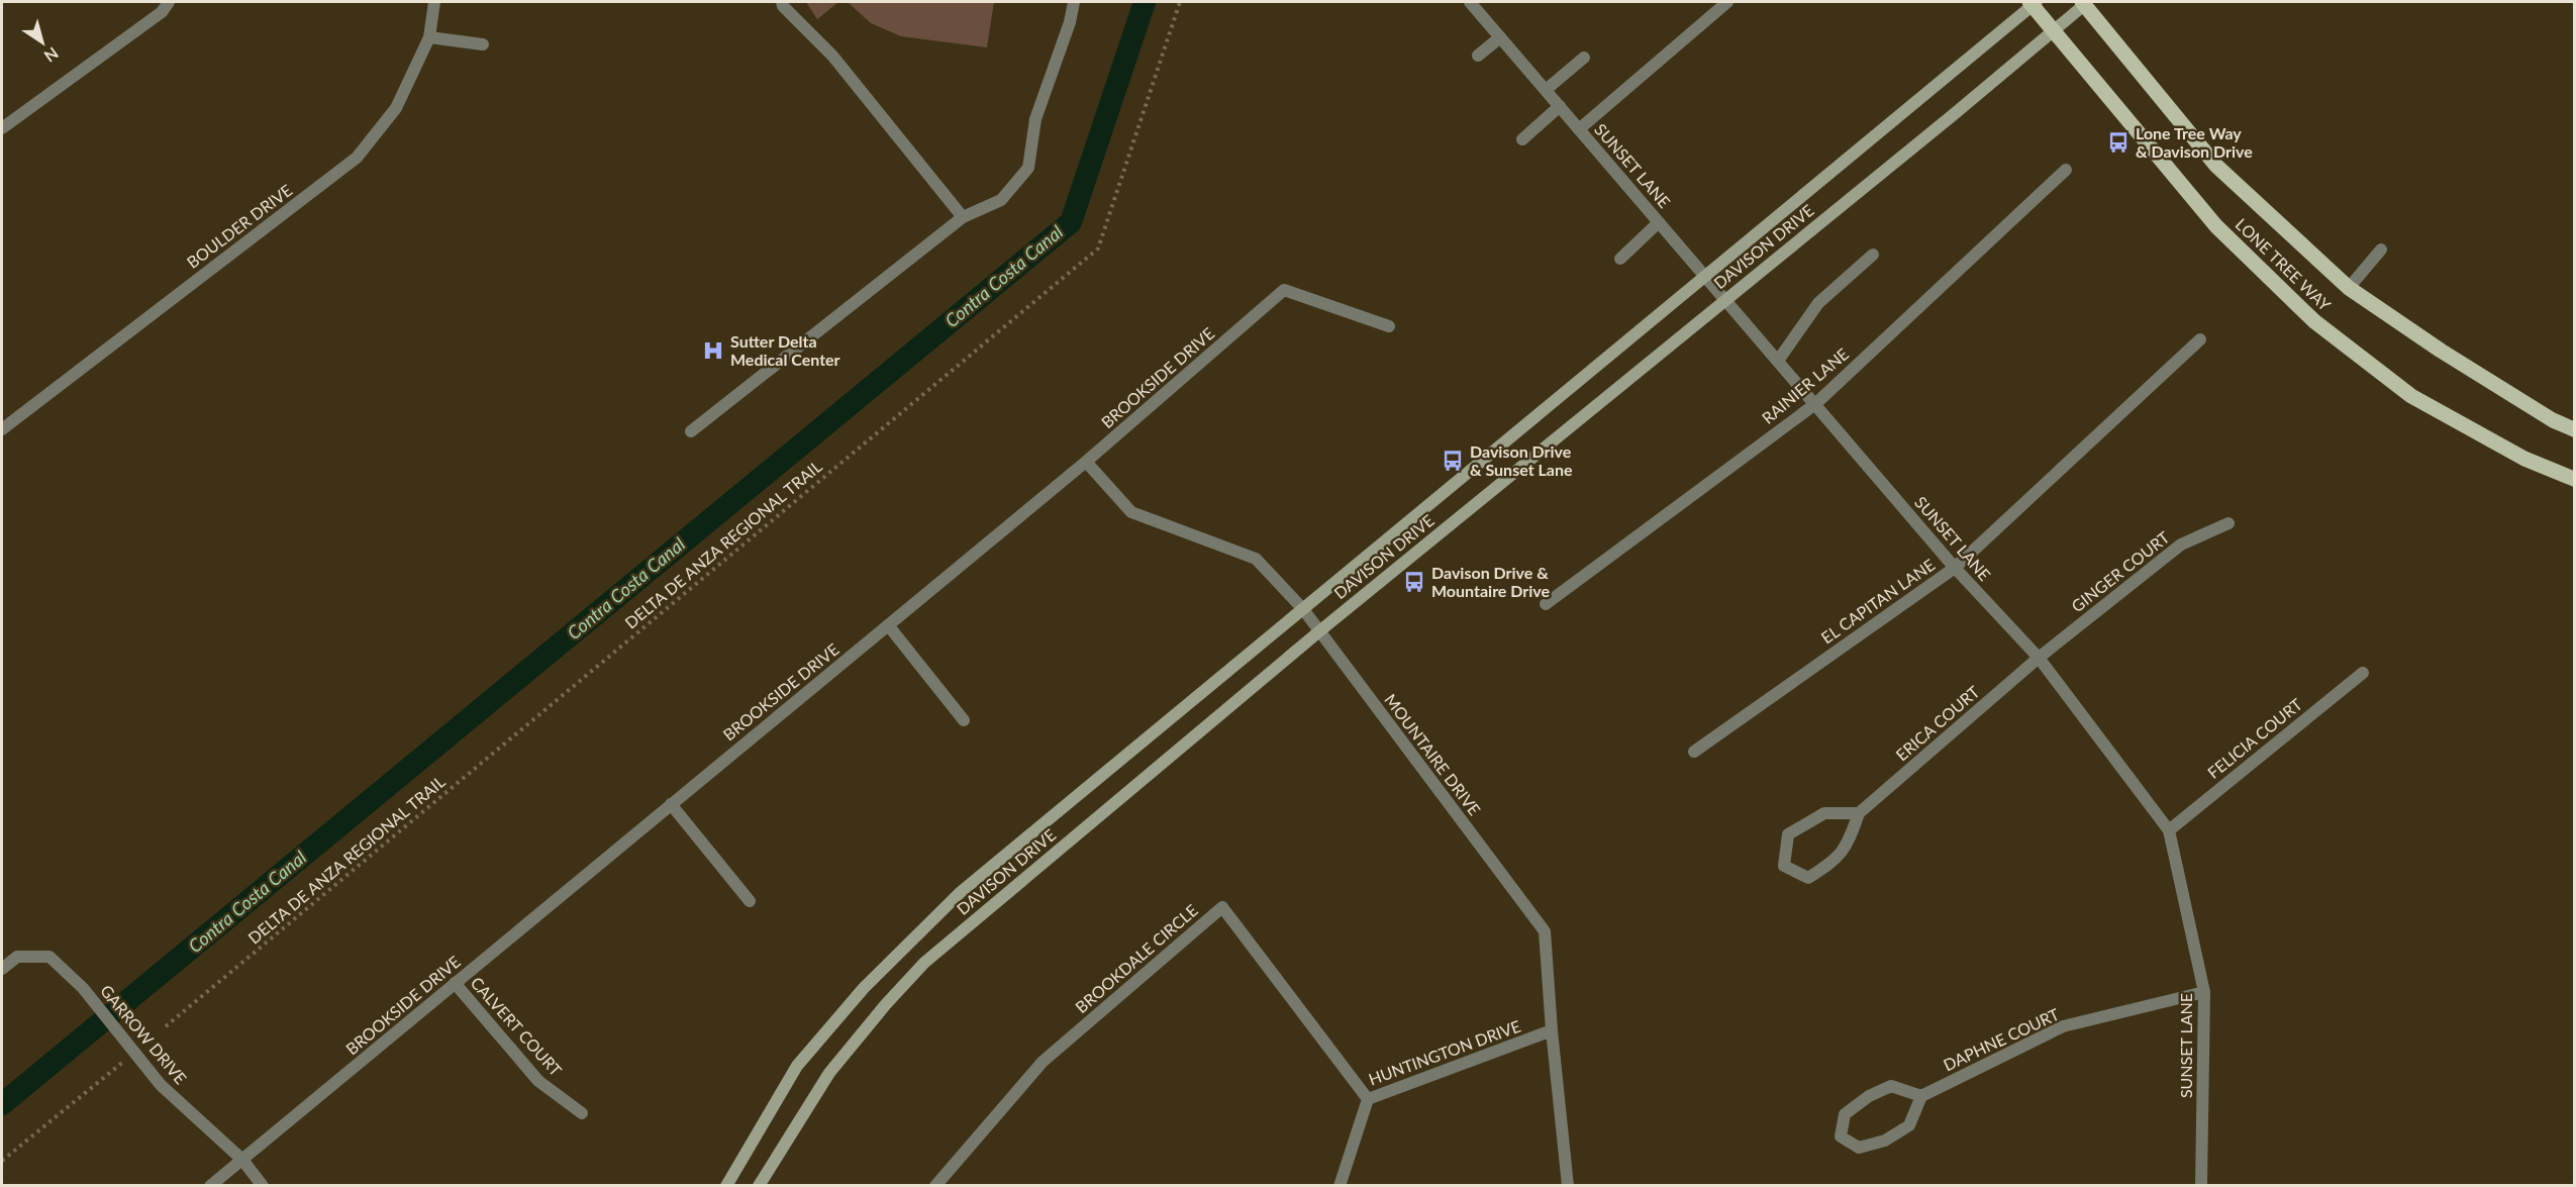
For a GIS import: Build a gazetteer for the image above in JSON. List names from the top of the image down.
{
  "streets": {
    "main road": ["DAVISON DRIVE", "LONE TREE WAY"],
    "street": [
      "SUNSET LANE",
      "BOULDER DRIVE",
      "BROOKSIDE DRIVE",
      "RAINIER LANE",
      "GINGER COURT",
      "EL CAPITAN LANE",
      "ERICA COURT",
      "FELICIA COURT",
      "MOUNTAIRE DRIVE",
      "BROOKDALE CIRCLE",
      "CALVERT COURT",
      "GARROW DRIVE",
      "DAPHNE COURT",
      "HUNTINGTON DRIVE"
    ],
    "path": ["DELTA DE ANZA REGIONAL TRAIL"]
  },
  "crossings": [
    ["SUNSET LANE", "DAVISON DRIVE"],
    ["SUNSET LANE", "RAINIER LANE"],
    ["SUNSET LANE", "GINGER COURT"],
    ["SUNSET LANE", "EL CAPITAN LANE"],
    ["SUNSET LANE", "ERICA COURT"],
    ["SUNSET LANE", "FELICIA COURT"],
    ["SUNSET LANE", "DAPHNE COURT"],
    ["DAVISON DRIVE", "LONE TREE WAY"],
    ["DAVISON DRIVE", "MOUNTAIRE DRIVE"],
    ["BROOKSIDE DRIVE", "MOUNTAIRE DRIVE"],
    ["BROOKSIDE DRIVE", "CALVERT COURT"],
    ["BROOKSIDE DRIVE", "GARROW DRIVE"],
    ["GINGER COURT", "ERICA COURT"],
    ["MOUNTAIRE DRIVE", "HUNTINGTON DRIVE"],
    ["BROOKDALE CIRCLE", "HUNTINGTON DRIVE"]
  ],
  "water": ["Contra Costa Canal"],
  "places": {
    "bus stop": ["Lone Tree Way & Davison Drive", "Davison Drive & Sunset Lane", "Davison Drive & Mountaire Drive"],
    "hospital": ["Sutter Delta Medical Center"]
  },
  "north": "bottom right"
}
